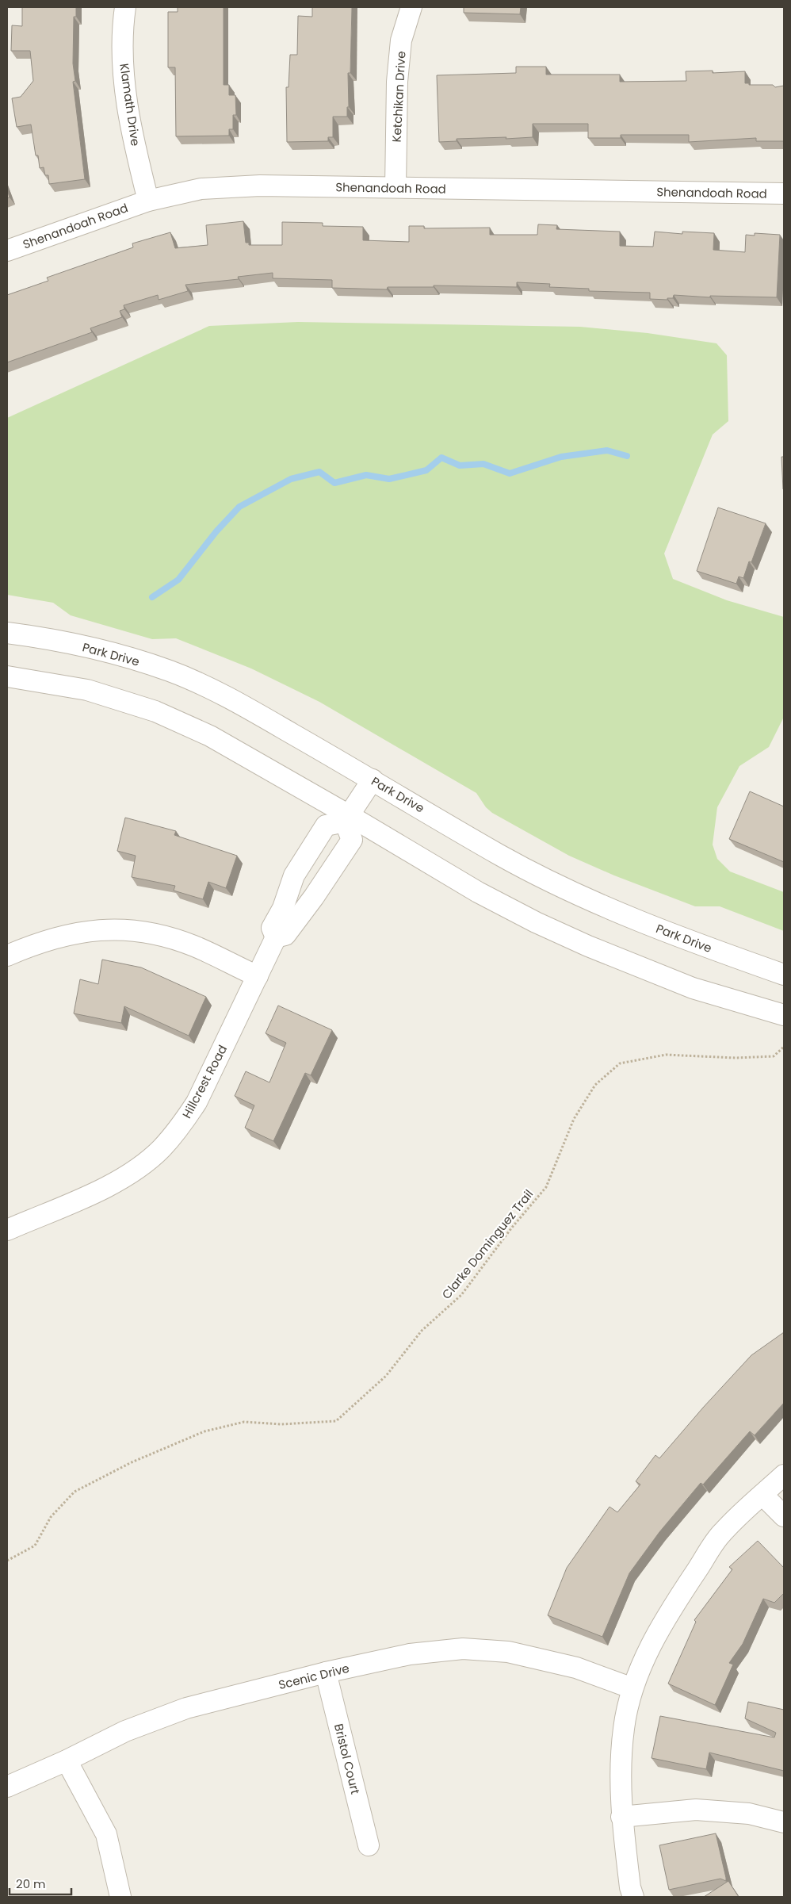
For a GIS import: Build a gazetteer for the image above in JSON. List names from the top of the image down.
{
  "streets": {
    "street": [
      "Ketchikan Drive",
      "Klamath Drive",
      "Shenandoah Road",
      "Park Drive",
      "Hillcrest Road",
      "Scenic Drive",
      "Bristol Court"
    ],
    "path": ["Clarke Dominguez Trail"]
  },
  "crossings": [
    ["Ketchikan Drive", "Shenandoah Road"],
    ["Klamath Drive", "Shenandoah Road"],
    ["Scenic Drive", "Bristol Court"]
  ],
  "scale_bar": "20 m"
}
